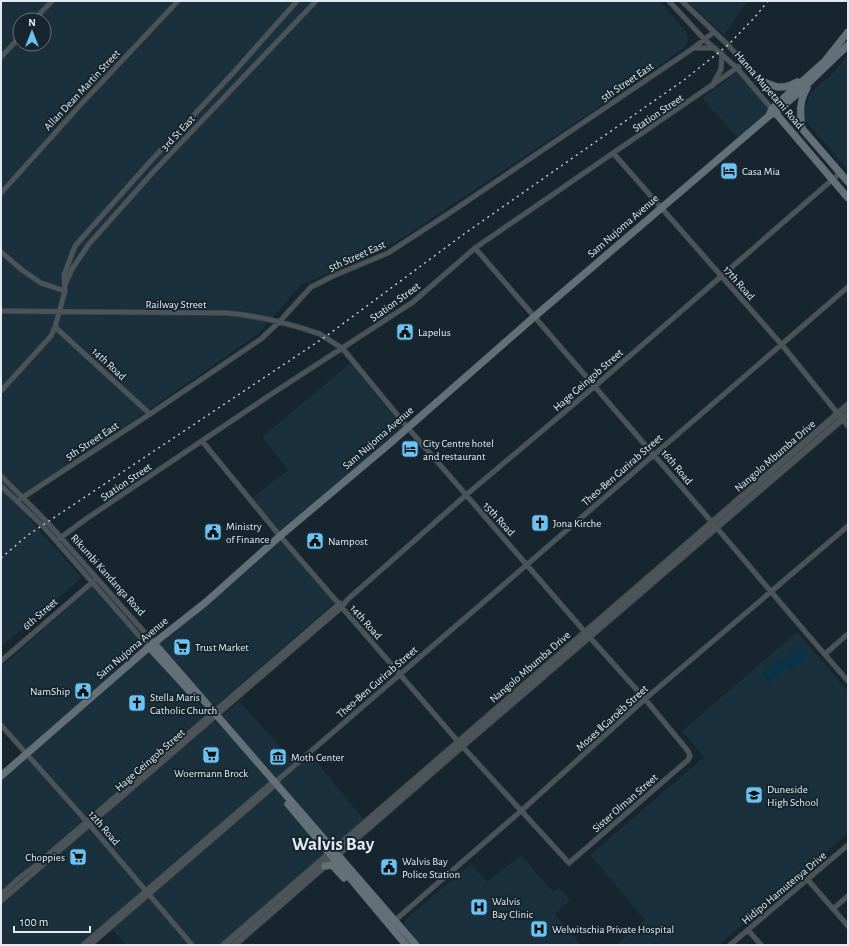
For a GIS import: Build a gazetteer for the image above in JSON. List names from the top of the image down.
{
  "streets": {
    "main road": ["Hanna Mupetami Road", "Sam Nujoma Avenue", "Rikumbi Kandanga Road"],
    "street": [
      "5th Street East",
      "Allan Dean Martin Street",
      "Station Street",
      "3rd St East",
      "17th Road",
      "Railway Street",
      "14th Road",
      "Hage Geingob Street",
      "Nangolo Mbumba Drive",
      "16th Road",
      "Theo-Ben Gurirab Street",
      "15th Road",
      "6th Street",
      "Moses ǁGaroëb Street",
      "Sister Olman Street",
      "12th Road",
      "Hidipo Hamutenya Drive"
    ]
  },
  "crossings": [
    ["5th Street East", "Hanna Mupetami Road"],
    ["5th Street East", "Railway Street"],
    ["5th Street East", "14th Road"],
    ["5th Street East", "Rikumbi Kandanga Road"],
    ["Hanna Mupetami Road", "Station Street"],
    ["Hanna Mupetami Road", "Sam Nujoma Avenue"],
    ["Hanna Mupetami Road", "Hage Geingob Street"],
    ["Station Street", "17th Road"],
    ["Station Street", "Railway Street"],
    ["Station Street", "14th Road"],
    ["Station Street", "16th Road"],
    ["Station Street", "15th Road"],
    ["Station Street", "Rikumbi Kandanga Road"],
    ["3rd St East", "Railway Street"],
    ["3rd St East", "14th Road"],
    ["Sam Nujoma Avenue", "17th Road"],
    ["Sam Nujoma Avenue", "14th Road"],
    ["Sam Nujoma Avenue", "16th Road"],
    ["Sam Nujoma Avenue", "15th Road"],
    ["Sam Nujoma Avenue", "Rikumbi Kandanga Road"],
    ["Sam Nujoma Avenue", "12th Road"],
    ["17th Road", "Hage Geingob Street"],
    ["17th Road", "Nangolo Mbumba Drive"],
    ["17th Road", "Theo-Ben Gurirab Street"],
    ["Railway Street", "15th Road"],
    ["14th Road", "Hage Geingob Street"],
    ["14th Road", "Nangolo Mbumba Drive"],
    ["14th Road", "Theo-Ben Gurirab Street"],
    ["14th Road", "Moses ǁGaroëb Street"],
    ["14th Road", "Sister Olman Street"],
    ["Hage Geingob Street", "16th Road"],
    ["Hage Geingob Street", "15th Road"],
    ["Hage Geingob Street", "Rikumbi Kandanga Road"],
    ["Hage Geingob Street", "12th Road"],
    ["Nangolo Mbumba Drive", "16th Road"],
    ["Nangolo Mbumba Drive", "15th Road"],
    ["Nangolo Mbumba Drive", "Rikumbi Kandanga Road"],
    ["16th Road", "Theo-Ben Gurirab Street"],
    ["16th Road", "Moses ǁGaroëb Street"],
    ["Theo-Ben Gurirab Street", "15th Road"],
    ["Theo-Ben Gurirab Street", "Rikumbi Kandanga Road"],
    ["Theo-Ben Gurirab Street", "12th Road"],
    ["15th Road", "Moses ǁGaroëb Street"],
    ["15th Road", "Sister Olman Street"],
    ["Rikumbi Kandanga Road", "6th Street"],
    ["Rikumbi Kandanga Road", "Moses ǁGaroëb Street"],
    ["Moses ǁGaroëb Street", "Sister Olman Street"]
  ],
  "districts": ["Walvis Bay"],
  "places": {
    "hotel": ["Casa Mia", "City Centre hotel and restaurant"],
    "public building": [
      "Lapelus",
      "Ministry of Finance",
      "Nampost",
      "NamShip",
      "Walvis Bay Police Station"
    ],
    "church": ["Jona Kirche", "Stella Maris Catholic Church"],
    "supermarket": ["Trust Market", "Woermann Brock", "Choppies"],
    "museum": ["Moth Center"],
    "school or university": ["Duneside High School"],
    "hospital": ["Walvis Bay Clinic", "Welwitschia Private Hospital"]
  },
  "scale_bar": "100 m",
  "north": "top"
}
